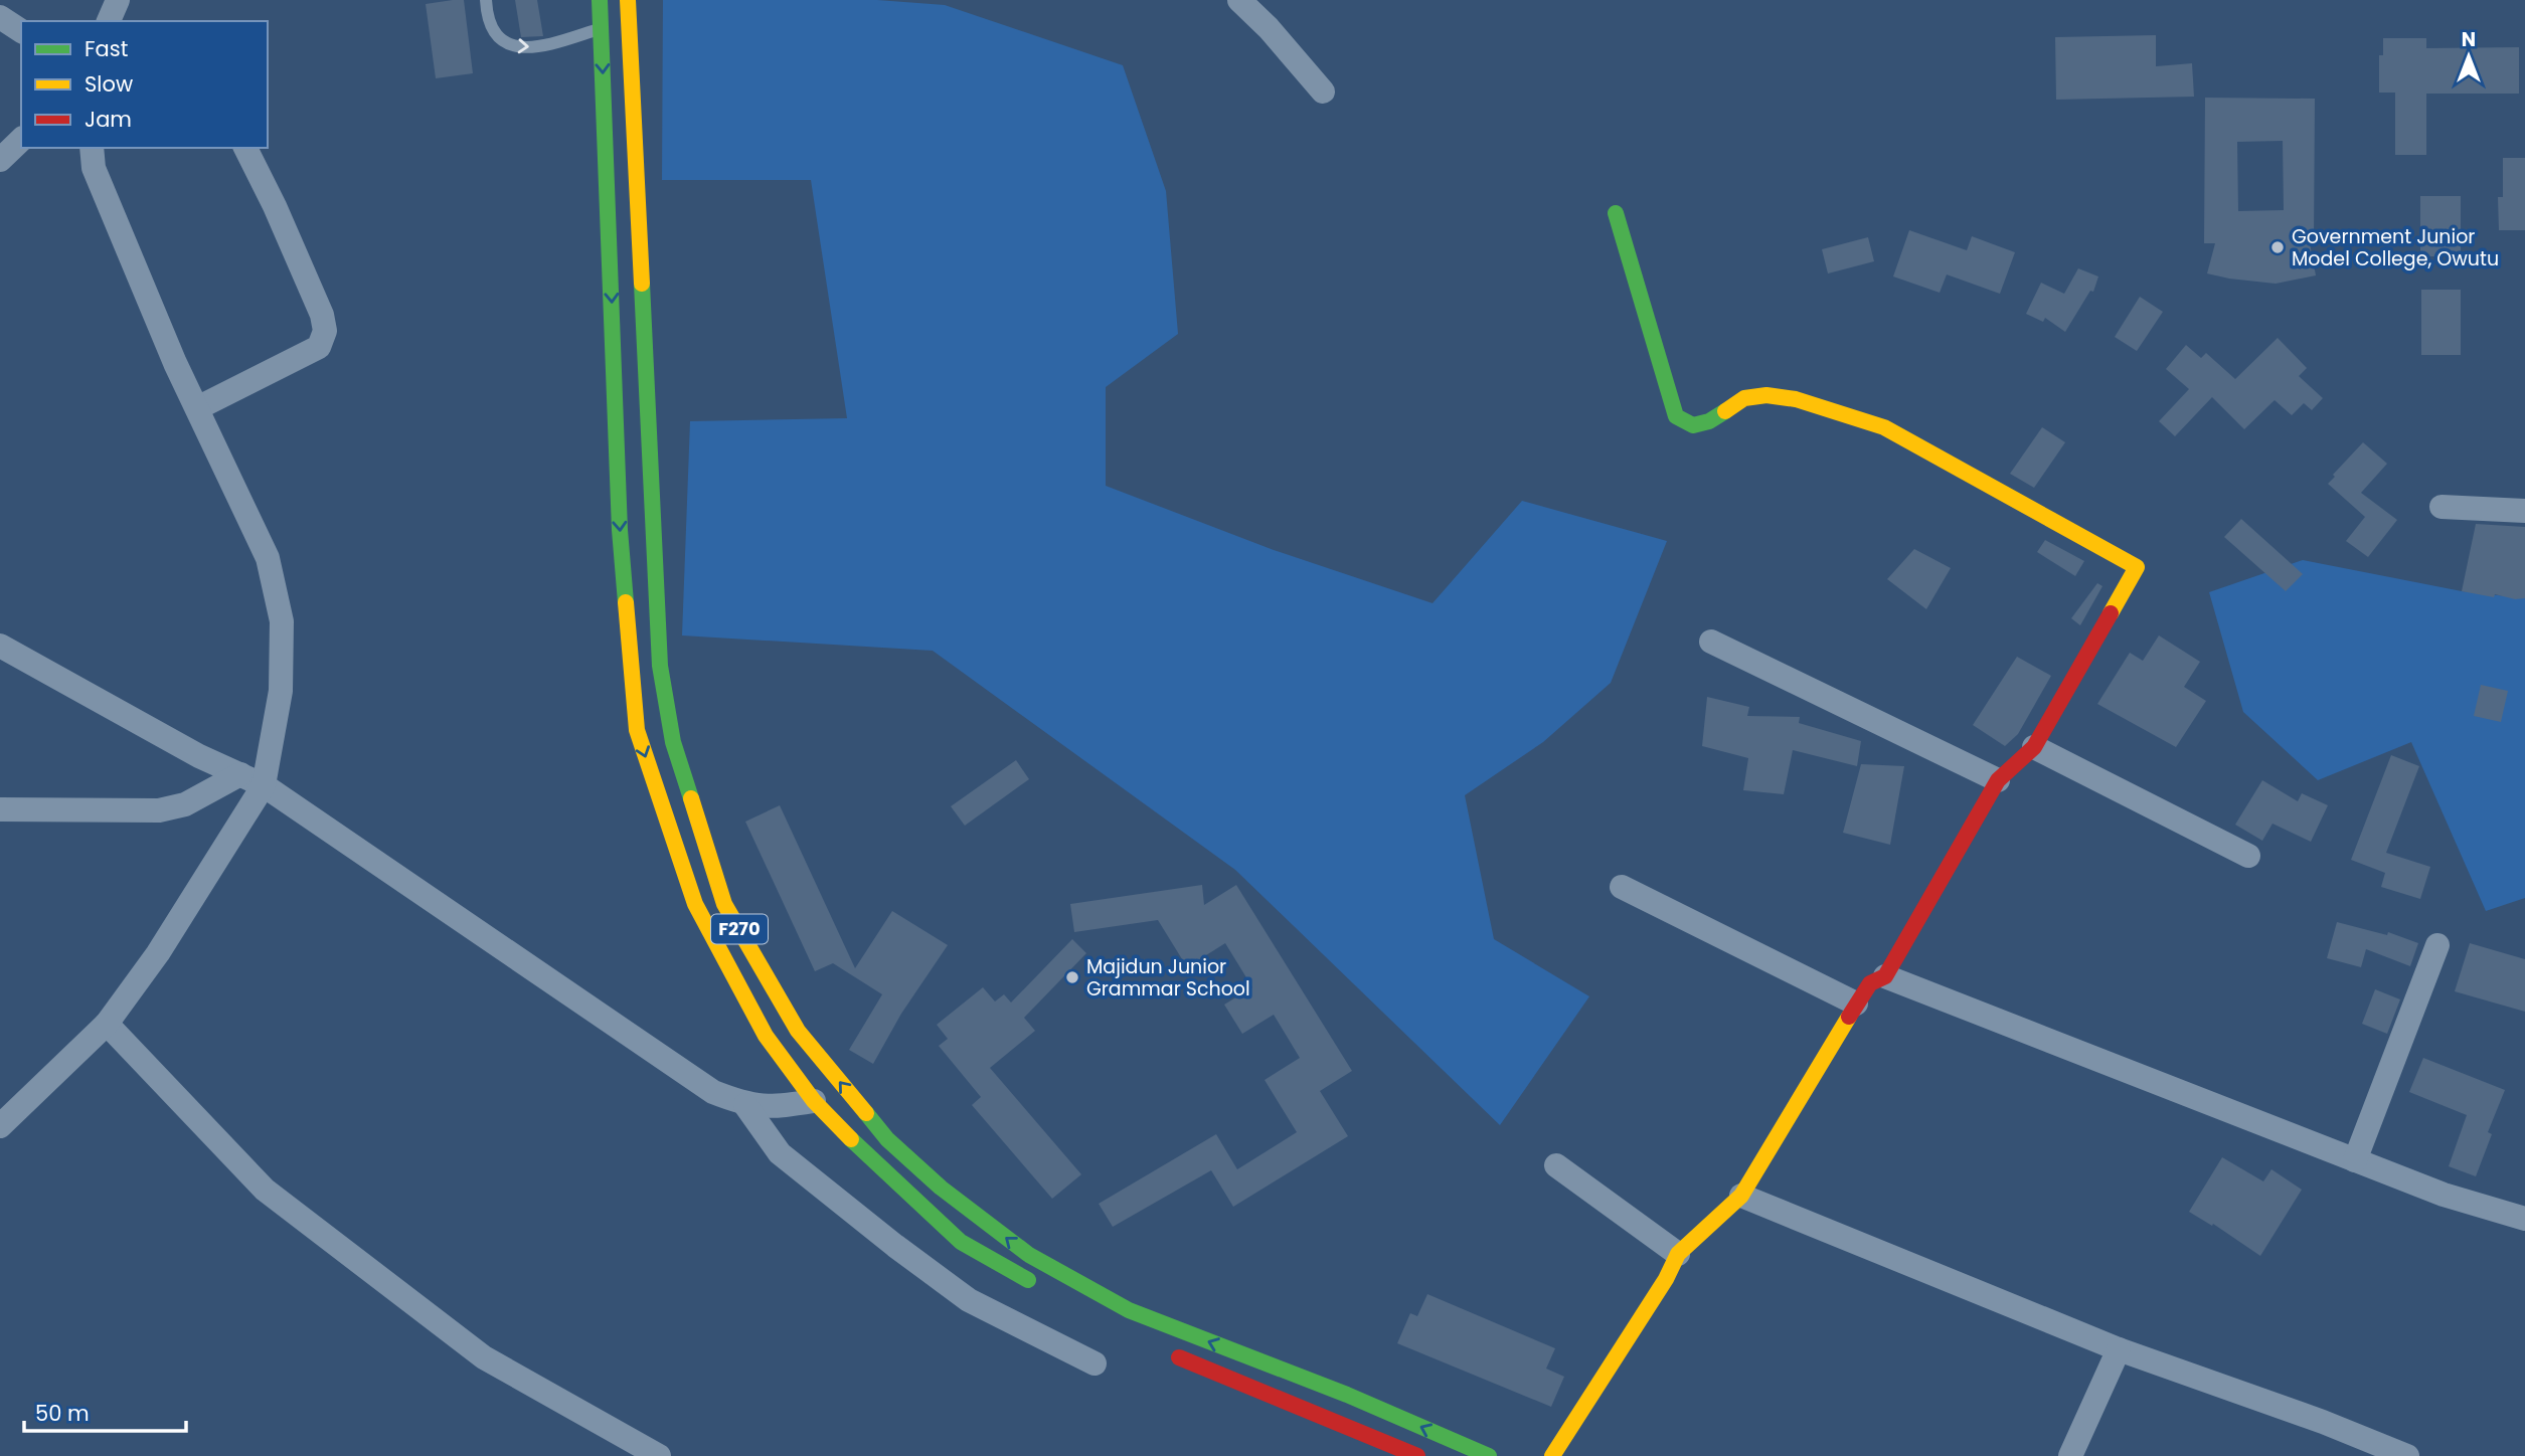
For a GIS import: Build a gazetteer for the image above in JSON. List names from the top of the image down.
{
  "streets": {
    "main road": ["F270"]
  },
  "places": ["Government Junior Model College, Owutu", "Majidun Junior Grammar School"],
  "legend": ["Fast", "Slow", "Jam"],
  "scale_bar": "50 m",
  "north": "top"
}
